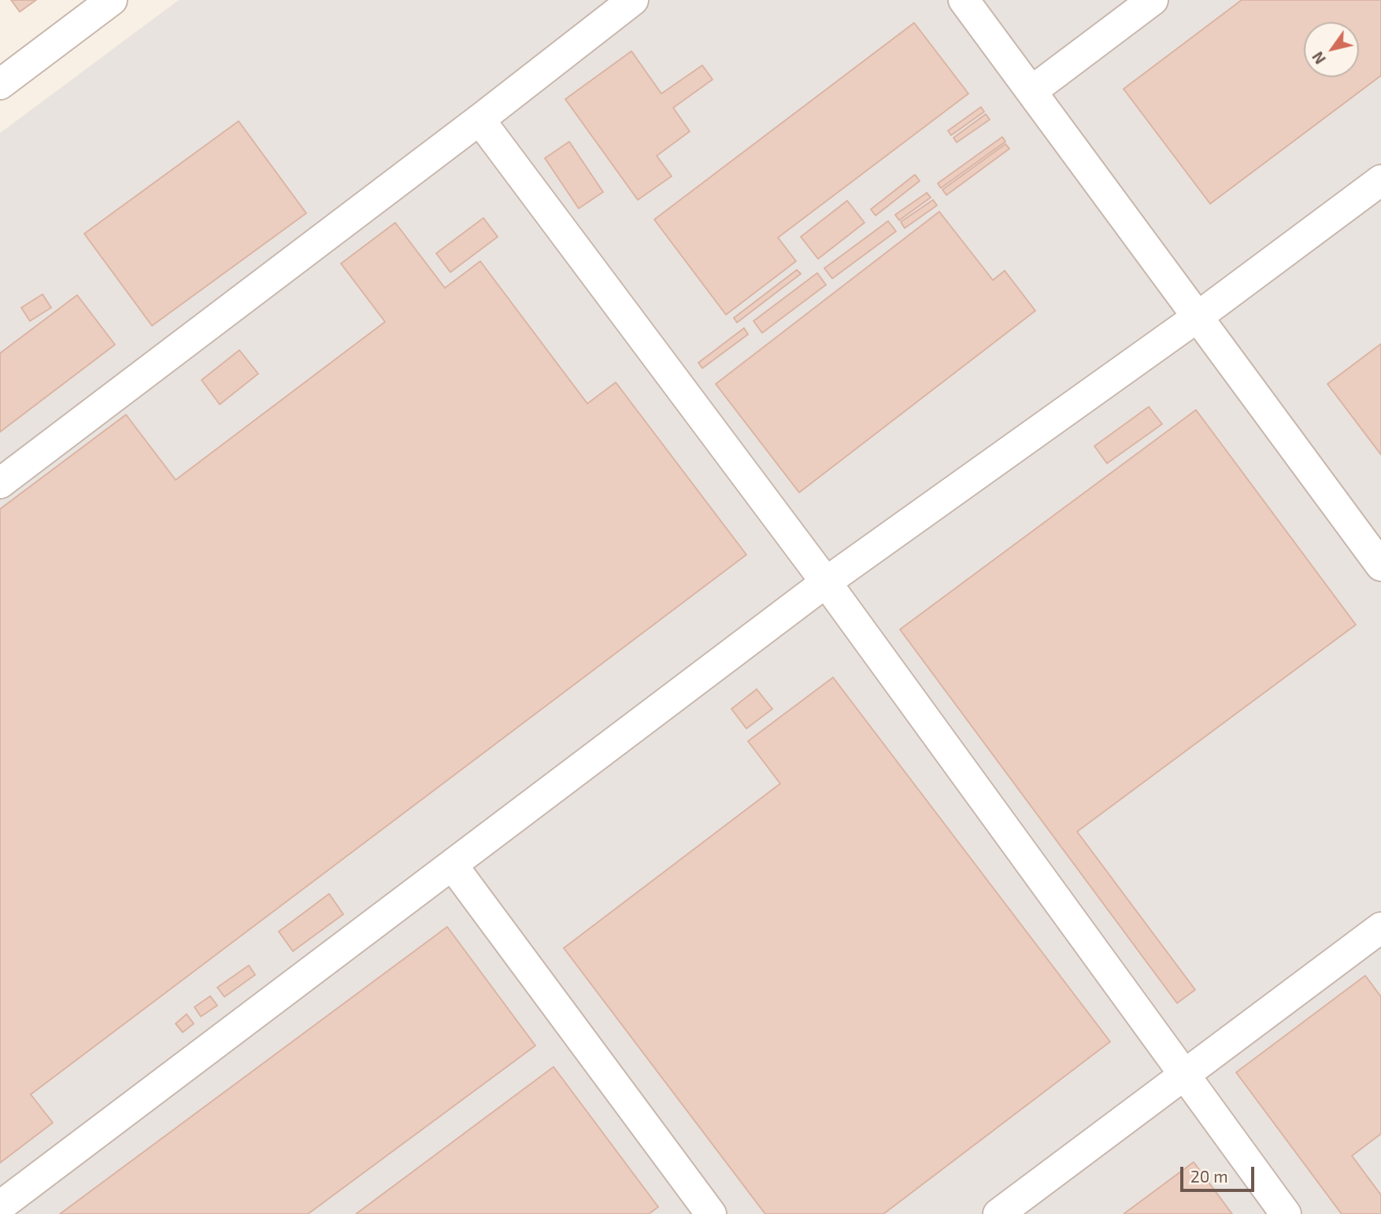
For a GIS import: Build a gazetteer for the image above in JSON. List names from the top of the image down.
{
  "scale_bar": "20 m",
  "north": "bottom left"
}
